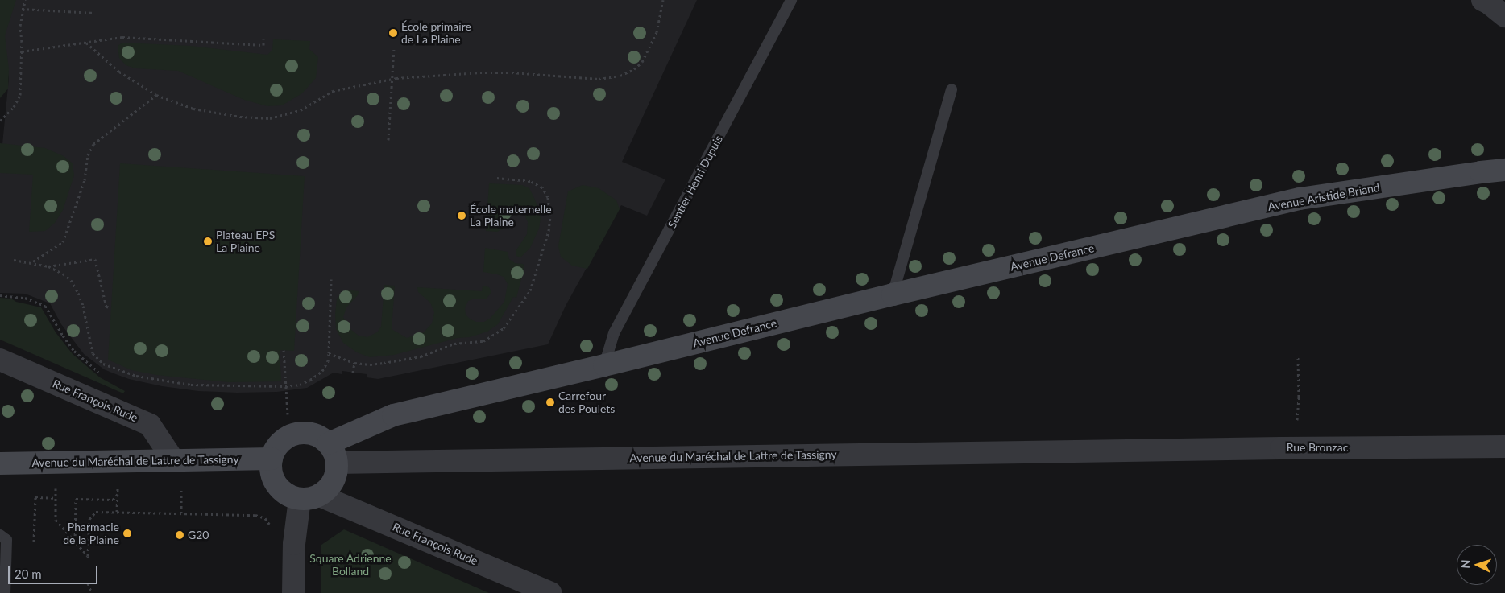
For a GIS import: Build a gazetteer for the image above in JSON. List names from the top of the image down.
{
  "streets": {
    "street": [
      "Avenue Aristide Briand",
      "Avenue Defrance",
      "Rue François Rude",
      "Rue Bronzac",
      "Avenue du Maréchal de Lattre de Tassigny"
    ],
    "lane": ["Sentier Henri Dupuis"]
  },
  "crossings": [
    ["Sentier Henri Dupuis", "Avenue Defrance"],
    ["Avenue Aristide Briand", "Avenue Defrance"],
    ["Avenue Defrance", "Rue François Rude"],
    ["Avenue Defrance", "Avenue du Maréchal de Lattre de Tassigny"],
    ["Rue François Rude", "Avenue du Maréchal de Lattre de Tassigny"],
    ["Rue Bronzac", "Avenue du Maréchal de Lattre de Tassigny"]
  ],
  "parks": ["Square Adrienne Bolland"],
  "places": [
    "École primaire de La Plaine",
    "École maternelle La Plaine",
    "Plateau EPS La Plaine",
    "Carrefour des Poulets",
    "Pharmacie de la Plaine",
    "G20"
  ],
  "scale_bar": "20 m",
  "north": "left"
}
